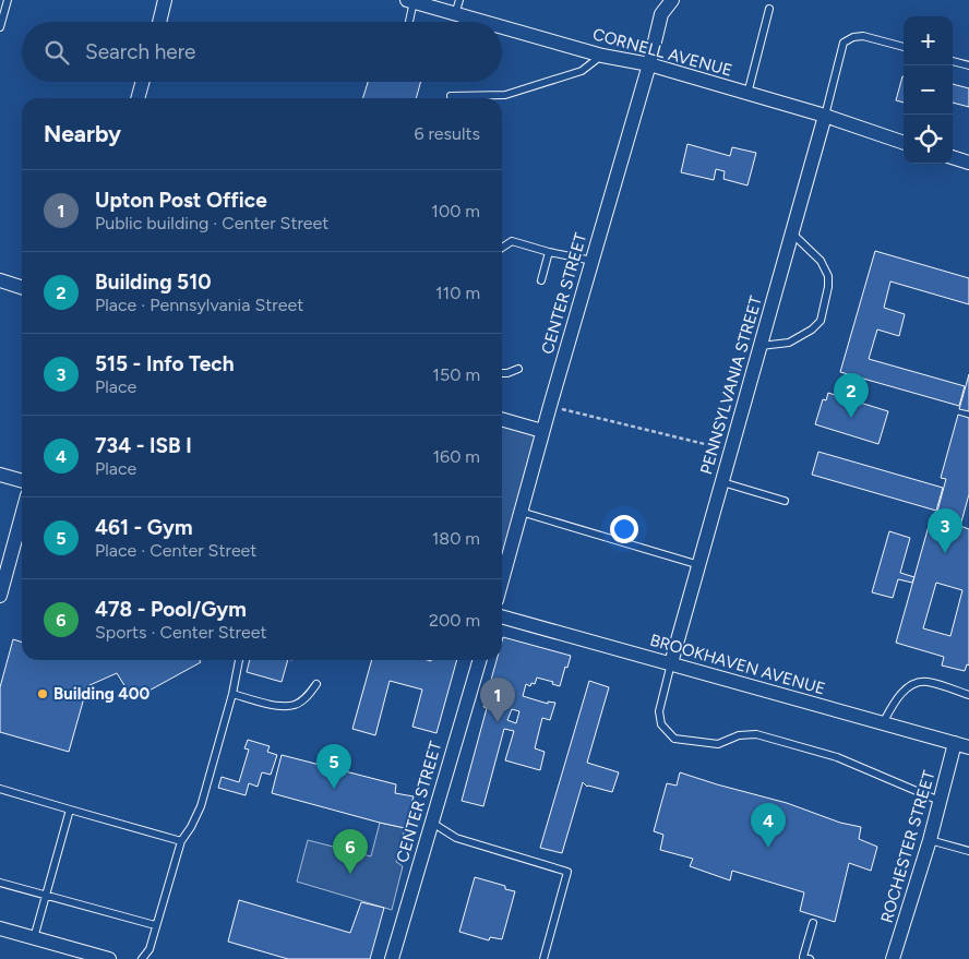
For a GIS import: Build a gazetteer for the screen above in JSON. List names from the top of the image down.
{
  "streets": {
    "street": [
      "CORNELL AVENUE",
      "CENTER STREET",
      "PENNSYLVANIA STREET",
      "BROOKHAVEN AVENUE",
      "ROCHESTER STREET"
    ]
  },
  "crossings": [
    ["CORNELL AVENUE", "CENTER STREET"],
    ["CORNELL AVENUE", "PENNSYLVANIA STREET"],
    ["PENNSYLVANIA STREET", "BROOKHAVEN AVENUE"],
    ["BROOKHAVEN AVENUE", "ROCHESTER STREET"]
  ],
  "places": ["Building 400"],
  "page": {
    "map_buttons": ["+", "−"],
    "search": "Search here",
    "heading": ["Nearby", "6 results"],
    "list": [
      {
        "mark": "1",
        "name": "Upton Post Office",
        "note": "Public building · Center Street",
        "value": "100 m"
      },
      {
        "mark": "2",
        "name": "Building 510",
        "note": "Place · Pennsylvania Street",
        "value": "110 m"
      },
      {
        "mark": "3",
        "name": "515 - Info Tech",
        "note": "Place",
        "value": "150 m"
      },
      {
        "mark": "4",
        "name": "734 - ISB I",
        "note": "Place",
        "value": "160 m"
      },
      {
        "mark": "5",
        "name": "461 - Gym",
        "note": "Place · Center Street",
        "value": "180 m"
      },
      {
        "mark": "6",
        "name": "478 - Pool/Gym",
        "note": "Sports · Center Street",
        "value": "200 m"
      }
    ],
    "pins": [
      "2",
      "3",
      "1",
      "5",
      "4",
      "6"
    ]
  }
}
